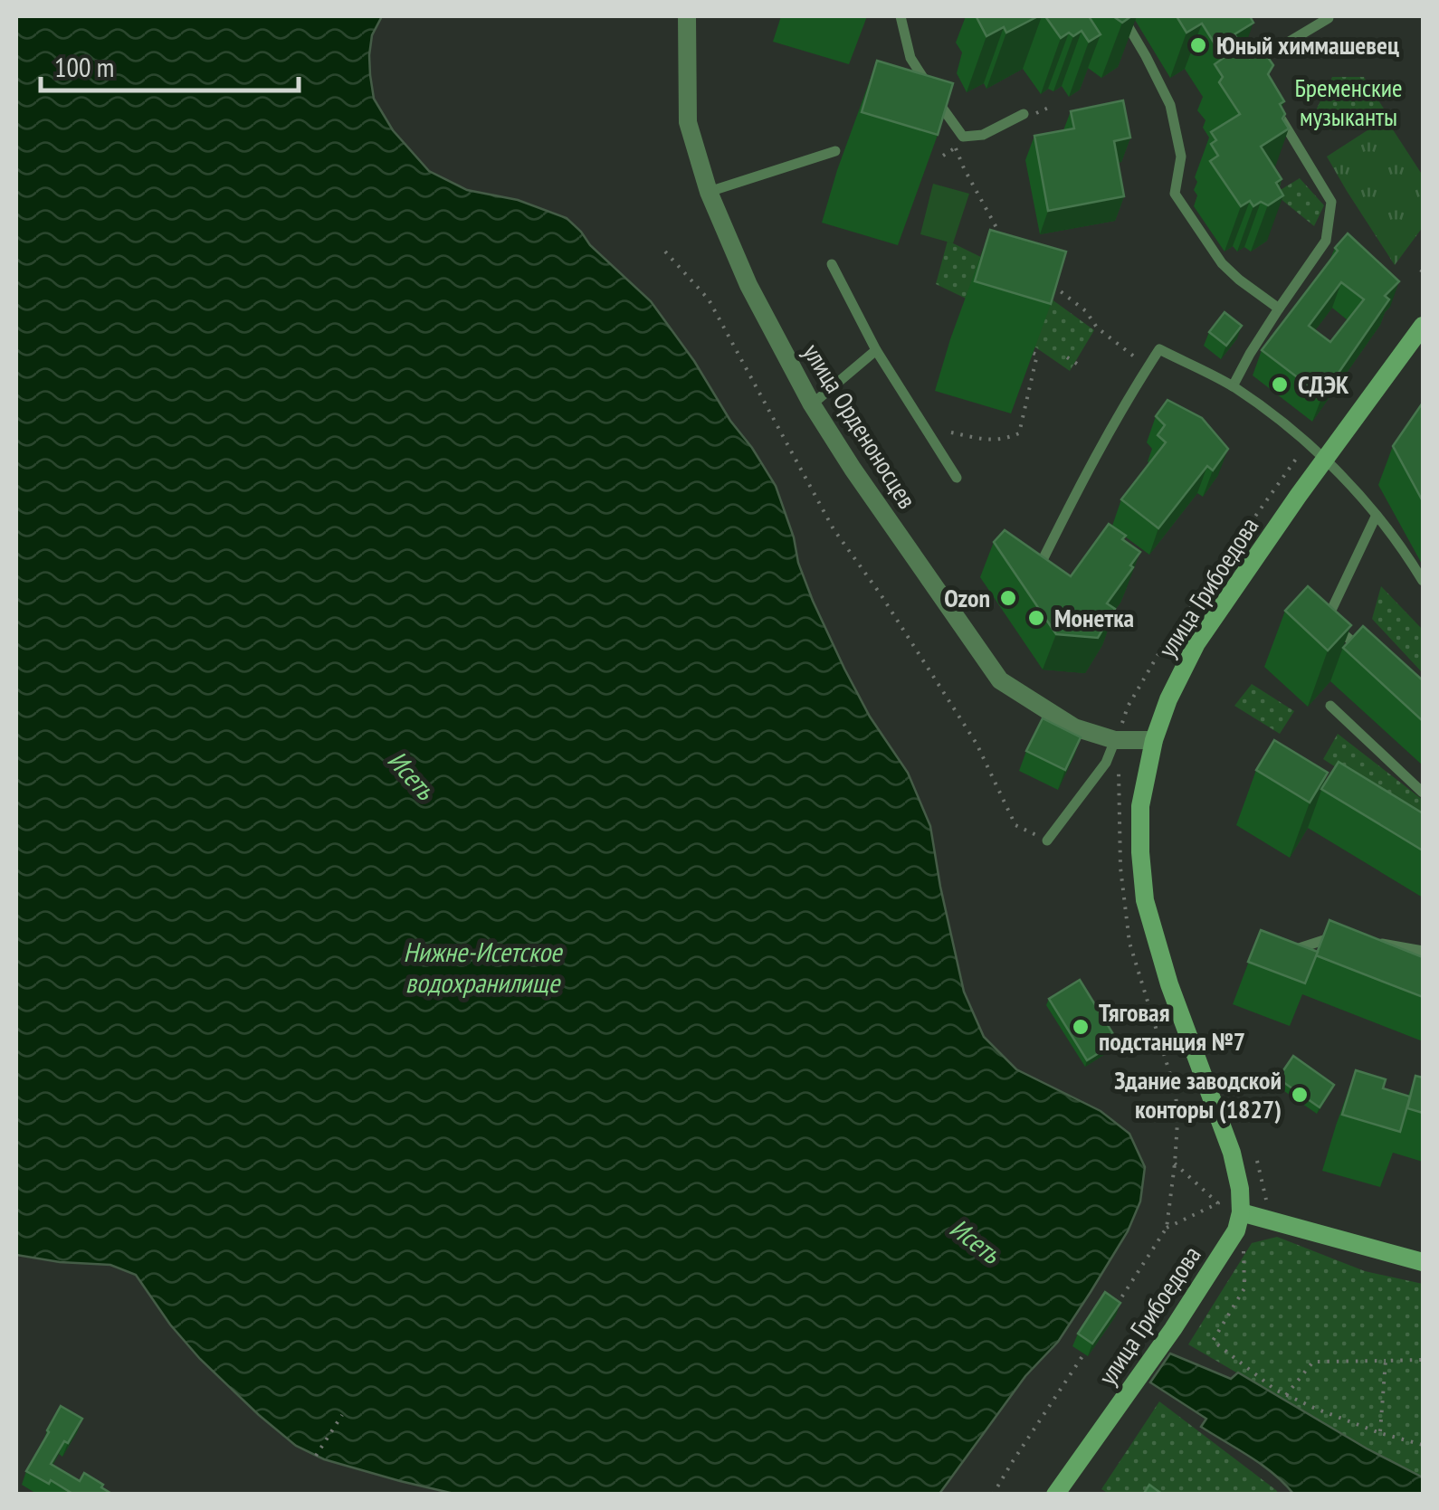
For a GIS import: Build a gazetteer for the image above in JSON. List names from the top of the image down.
{
  "streets": {
    "main road": ["улица Грибоедова"],
    "street": ["улица Орденоносцев"]
  },
  "crossings": [
    ["улица Орденоносцев", "улица Грибоедова"]
  ],
  "water": ["Исеть", "Нижне-Исетское водохранилище"],
  "parks": ["Бременские музыканты"],
  "places": [
    "Юный химмашевец",
    "СДЭК",
    "Ozon",
    "Монетка",
    "Тяговая подстанция №7",
    "Здание заводской конторы (1827)"
  ],
  "scale_bar": "100 m"
}
